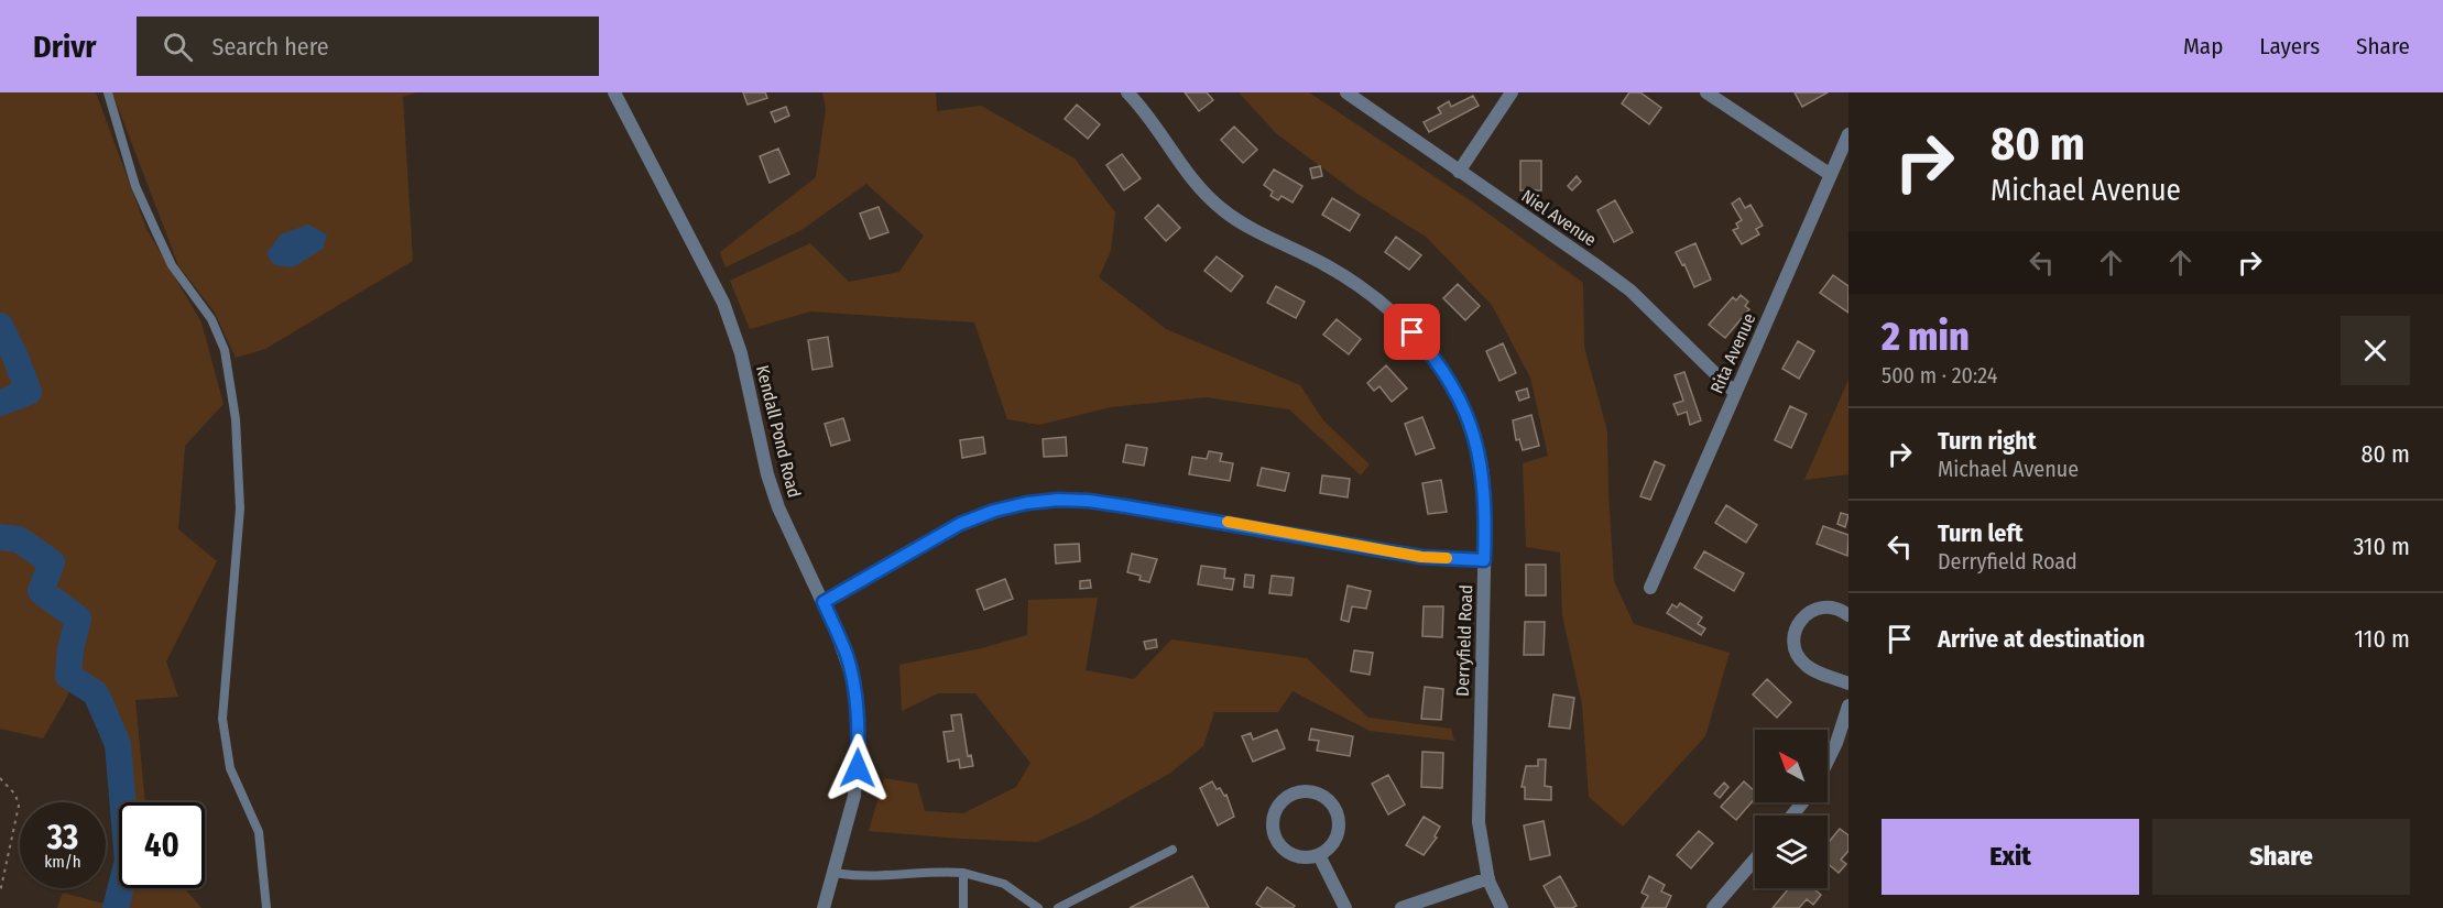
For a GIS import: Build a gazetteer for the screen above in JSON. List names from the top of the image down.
{
  "streets": {
    "street": [
      "Niel Avenue",
      "Rita Avenue",
      "Kendall Pond Road",
      "Derryfield Road"
    ]
  },
  "crossings": [
    ["Niel Avenue", "Rita Avenue"]
  ],
  "north": "top left",
  "page": {
    "header": "Drivr",
    "search": "Search here",
    "nav": ["Map", "Layers", "Share"],
    "turn": ["80 m", "Michael Avenue"],
    "heading": ["2 min", "500 m · 20:24"],
    "list": [
      {
        "name": "Turn right",
        "note": "Michael Avenue",
        "value": "80 m"
      },
      {
        "name": "Turn left",
        "note": "Derryfield Road",
        "value": "310 m"
      },
      {
        "name": "Arrive at destination",
        "value": "110 m"
      }
    ],
    "speed": "33 km/h",
    "limit": "40",
    "buttons": ["Exit", "Share"]
  }
}
